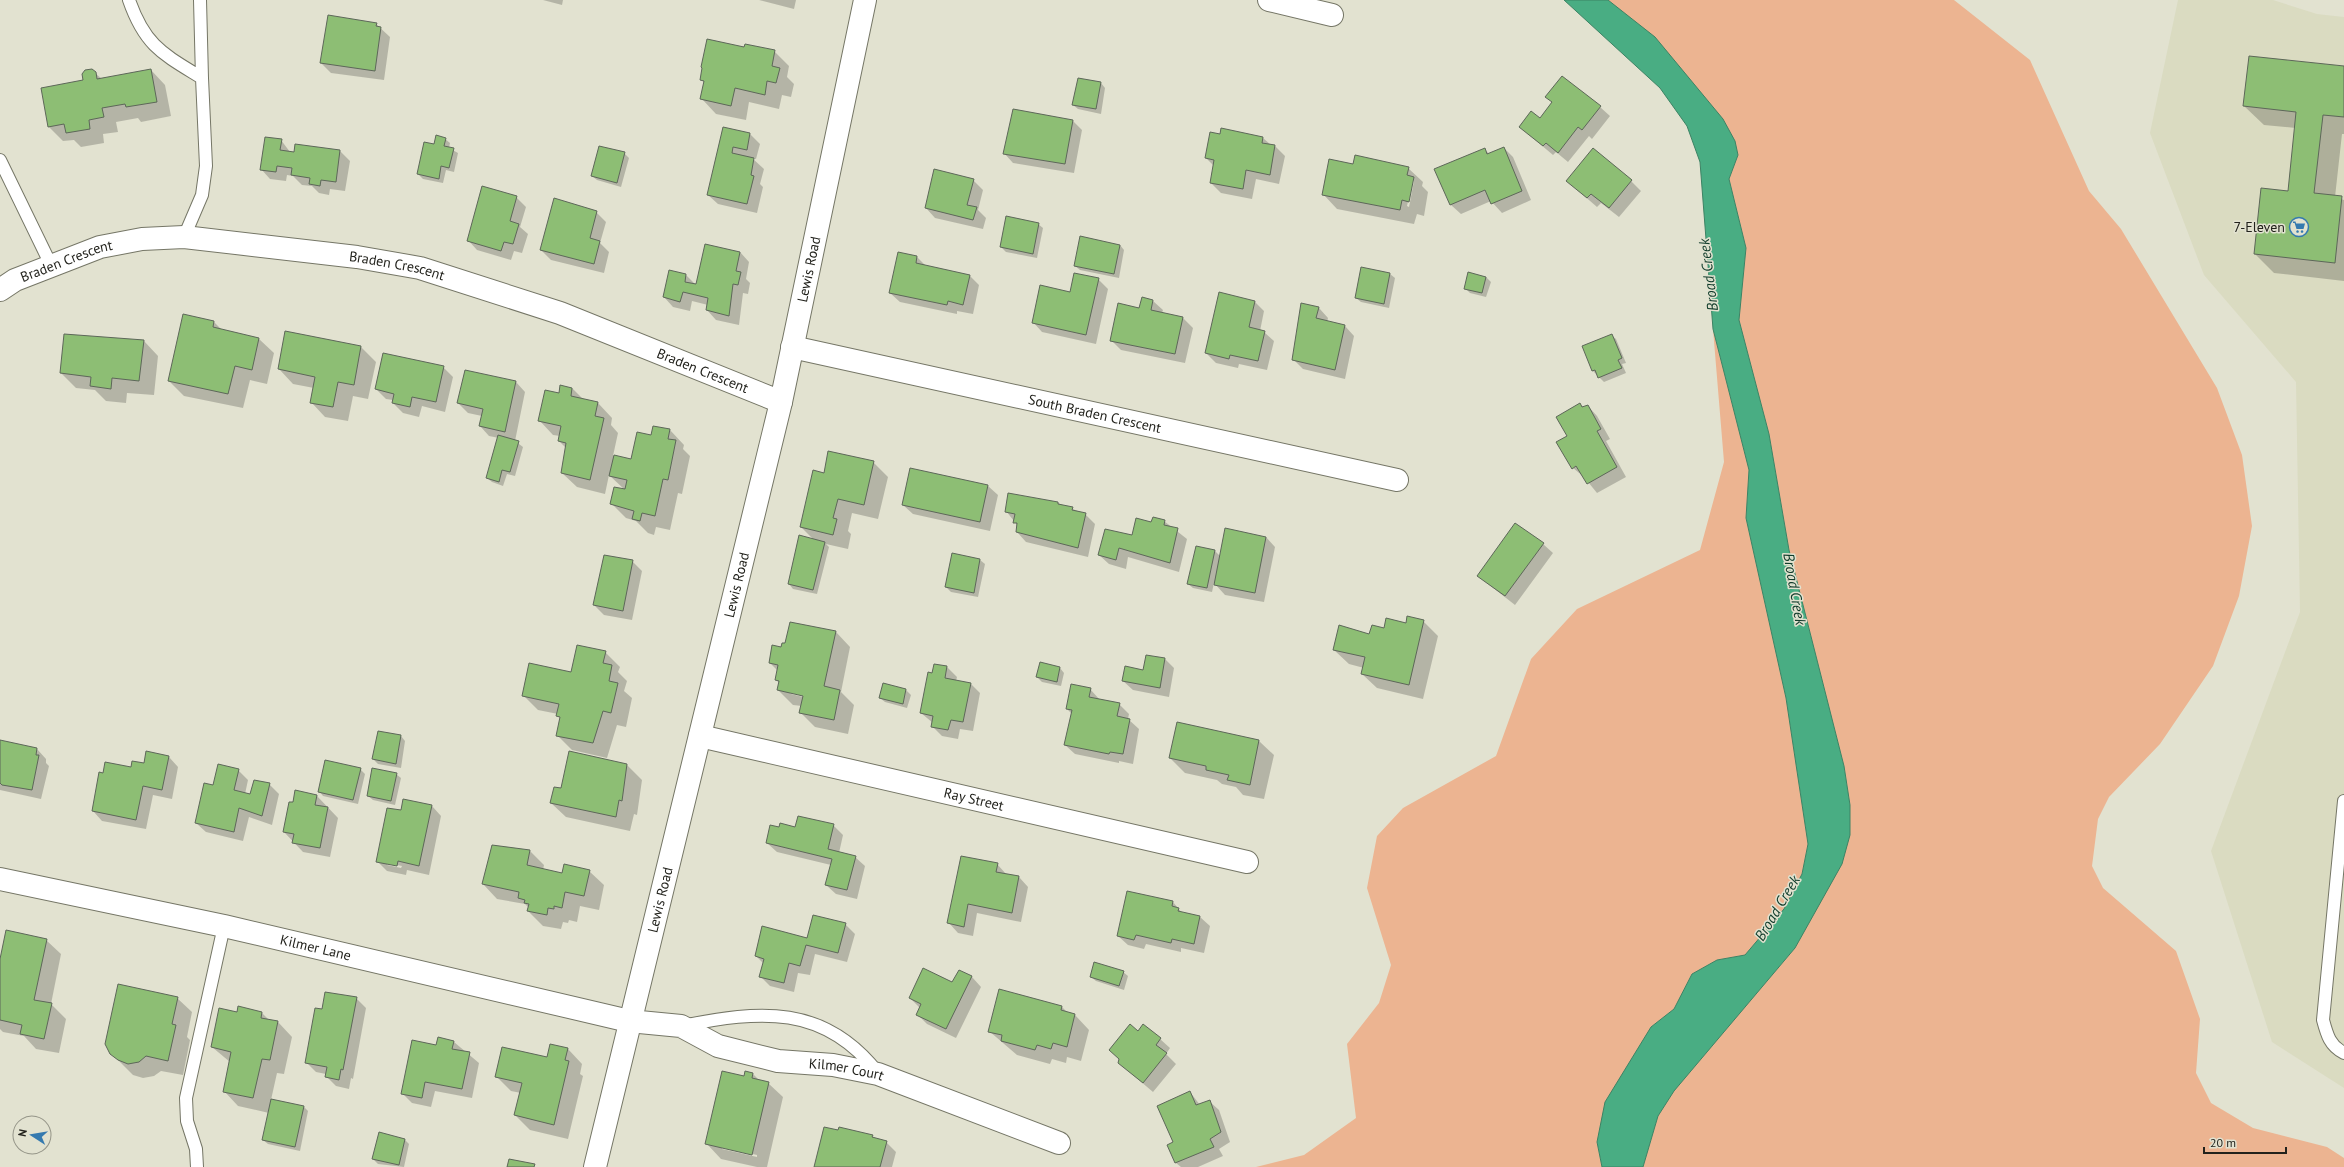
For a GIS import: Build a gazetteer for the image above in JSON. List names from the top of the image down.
{
  "streets": {
    "street": [
      "Braden Crescent",
      "Lewis Road",
      "South Braden Crescent",
      "Ray Street",
      "Kilmer Lane",
      "Kilmer Court"
    ]
  },
  "crossings": [
    ["Braden Crescent", "Lewis Road"],
    ["Lewis Road", "South Braden Crescent"],
    ["Lewis Road", "Ray Street"],
    ["Lewis Road", "Kilmer Lane"],
    ["Lewis Road", "Kilmer Court"],
    ["Kilmer Lane", "Kilmer Court"]
  ],
  "water": ["Broad Creek"],
  "places": {
    "supermarket": ["7-Eleven"]
  },
  "scale_bar": "20 m",
  "north": "left"
}
